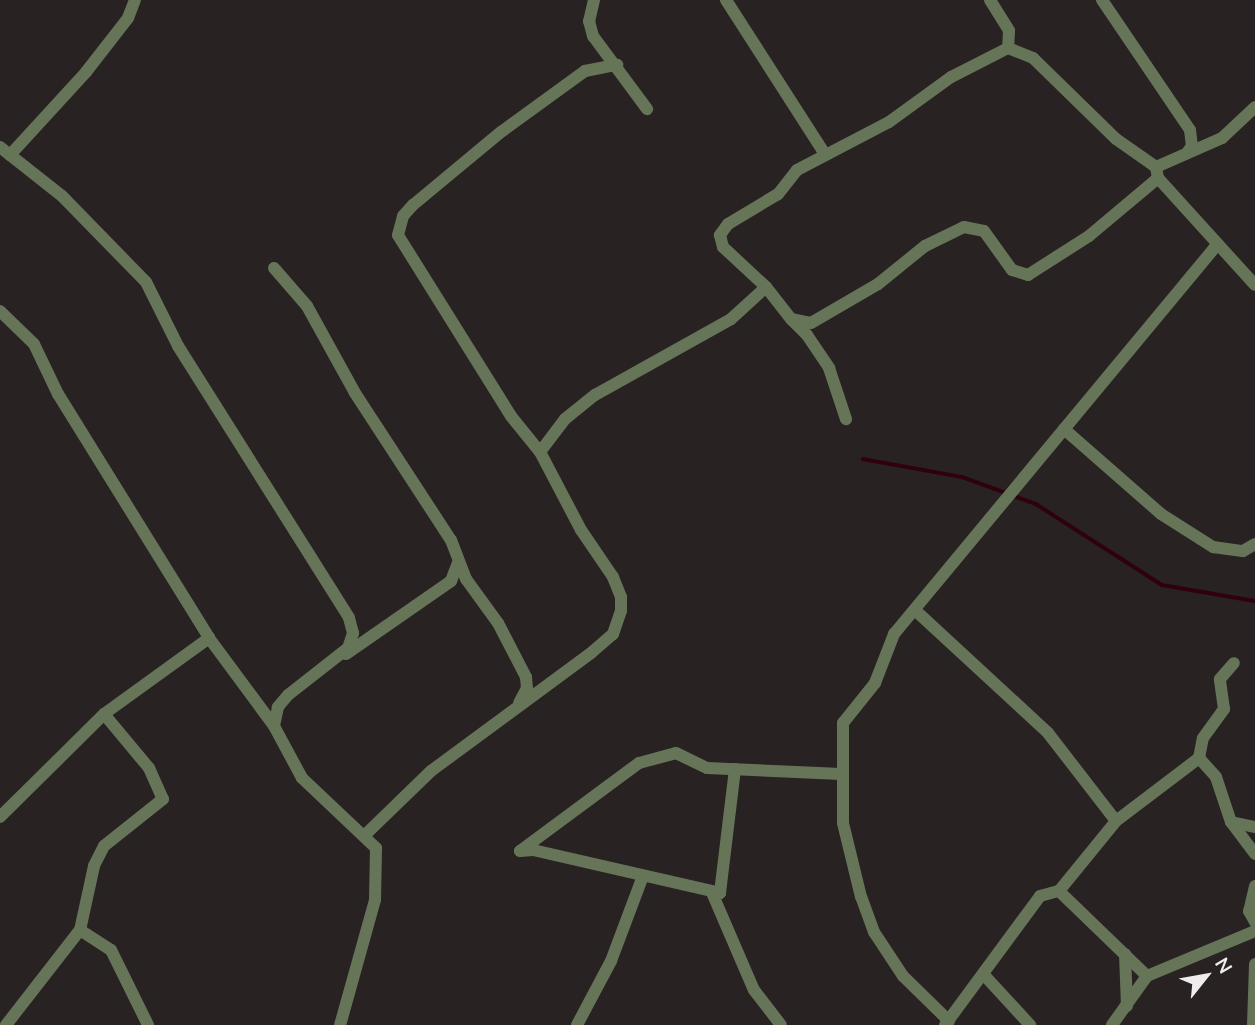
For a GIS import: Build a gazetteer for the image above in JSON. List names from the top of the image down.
{
  "north": "top right"
}
